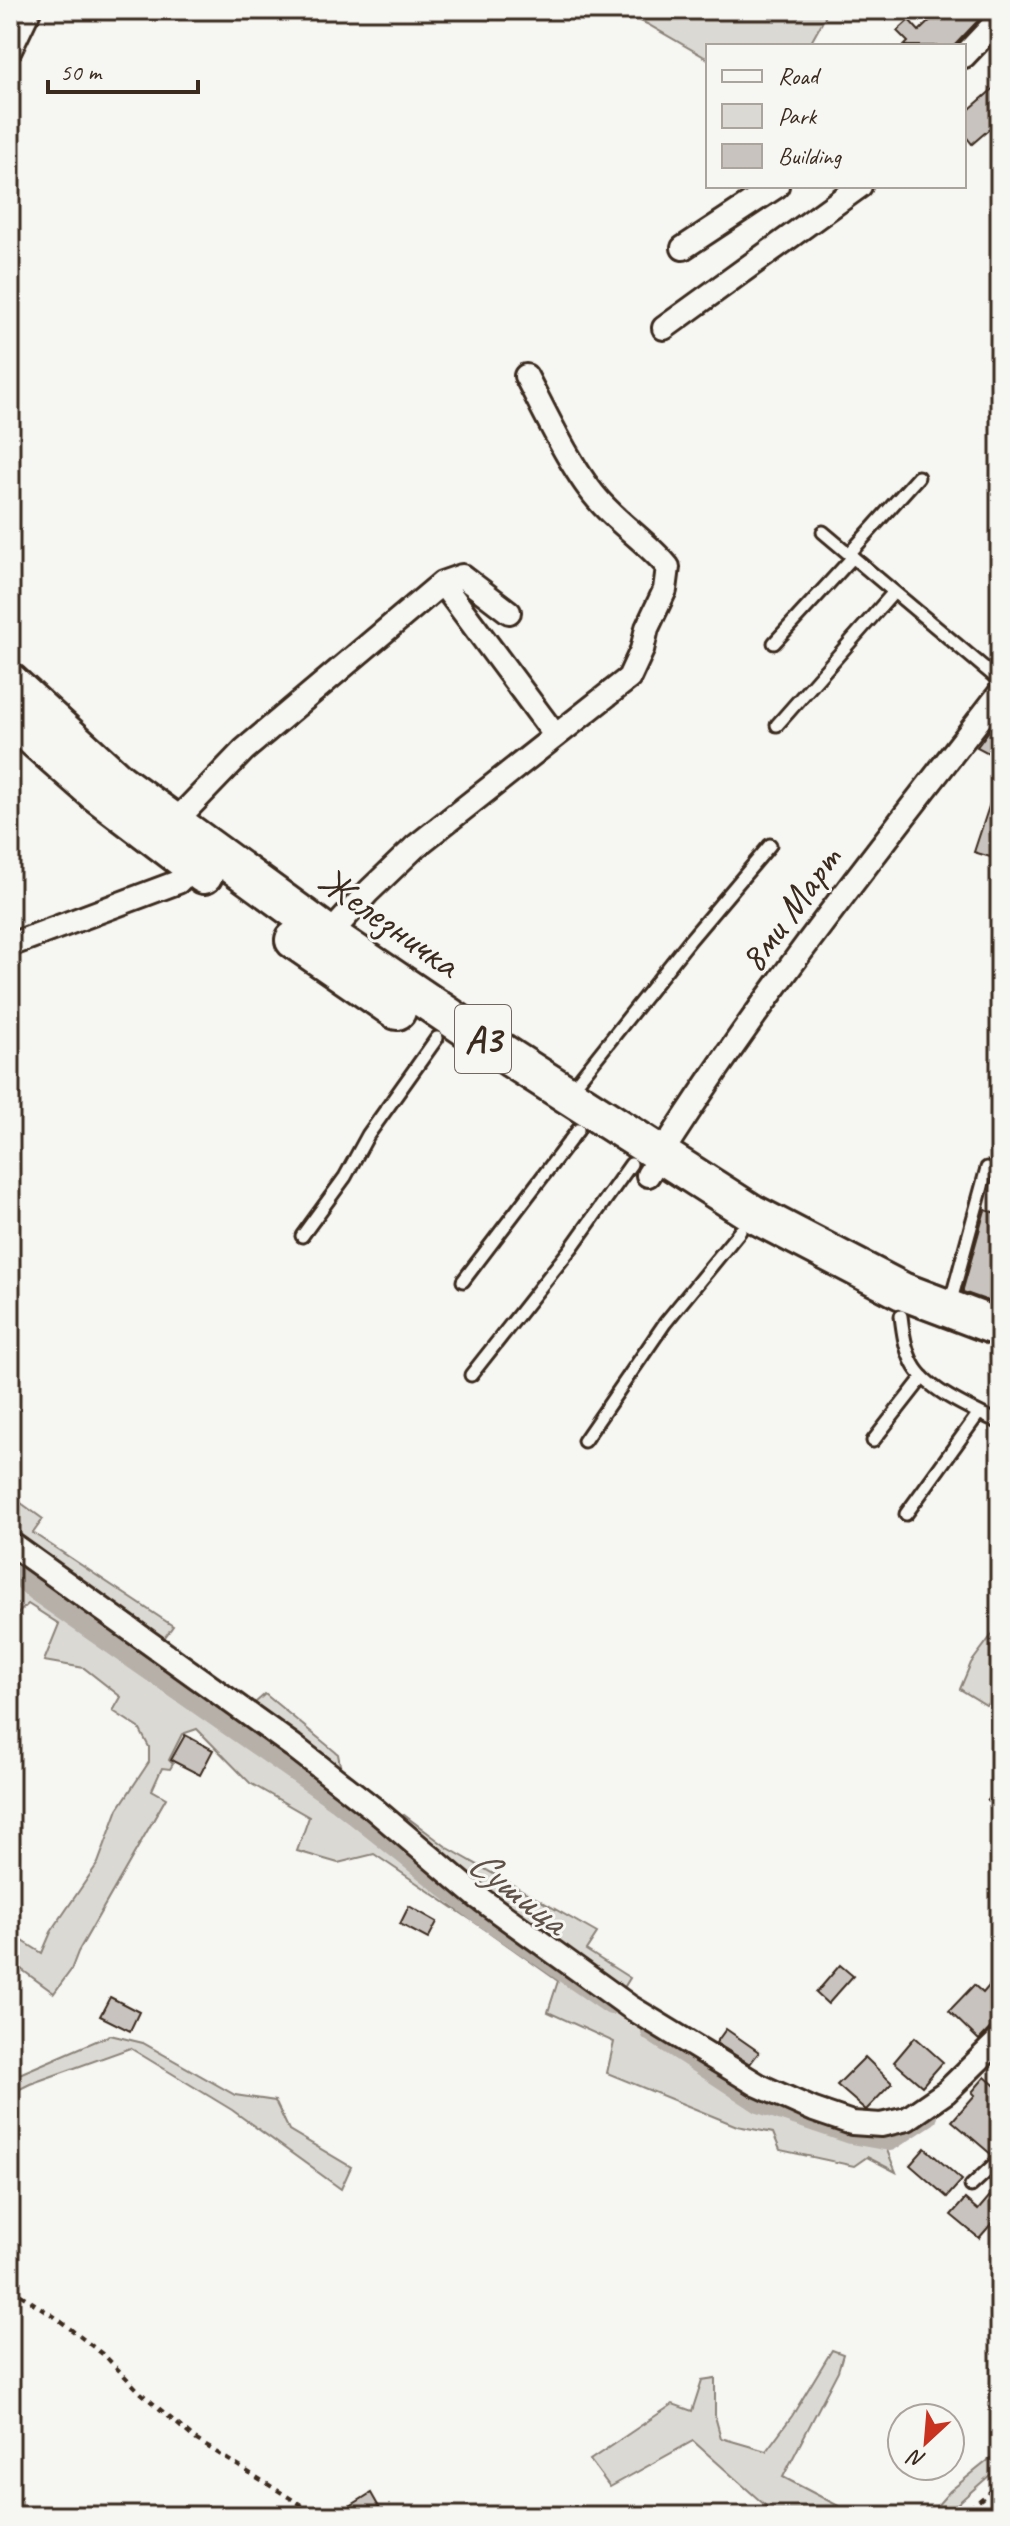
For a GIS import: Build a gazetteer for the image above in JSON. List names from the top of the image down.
{
  "streets": {
    "main road": ["Железничка", "A3"],
    "street": ["8ми Март"]
  },
  "crossings": [
    ["8ми Март", "Железничка"]
  ],
  "water": ["Сушица"],
  "legend": ["Road", "Park", "Building"],
  "scale_bar": "50 m",
  "north": "bottom left"
}
